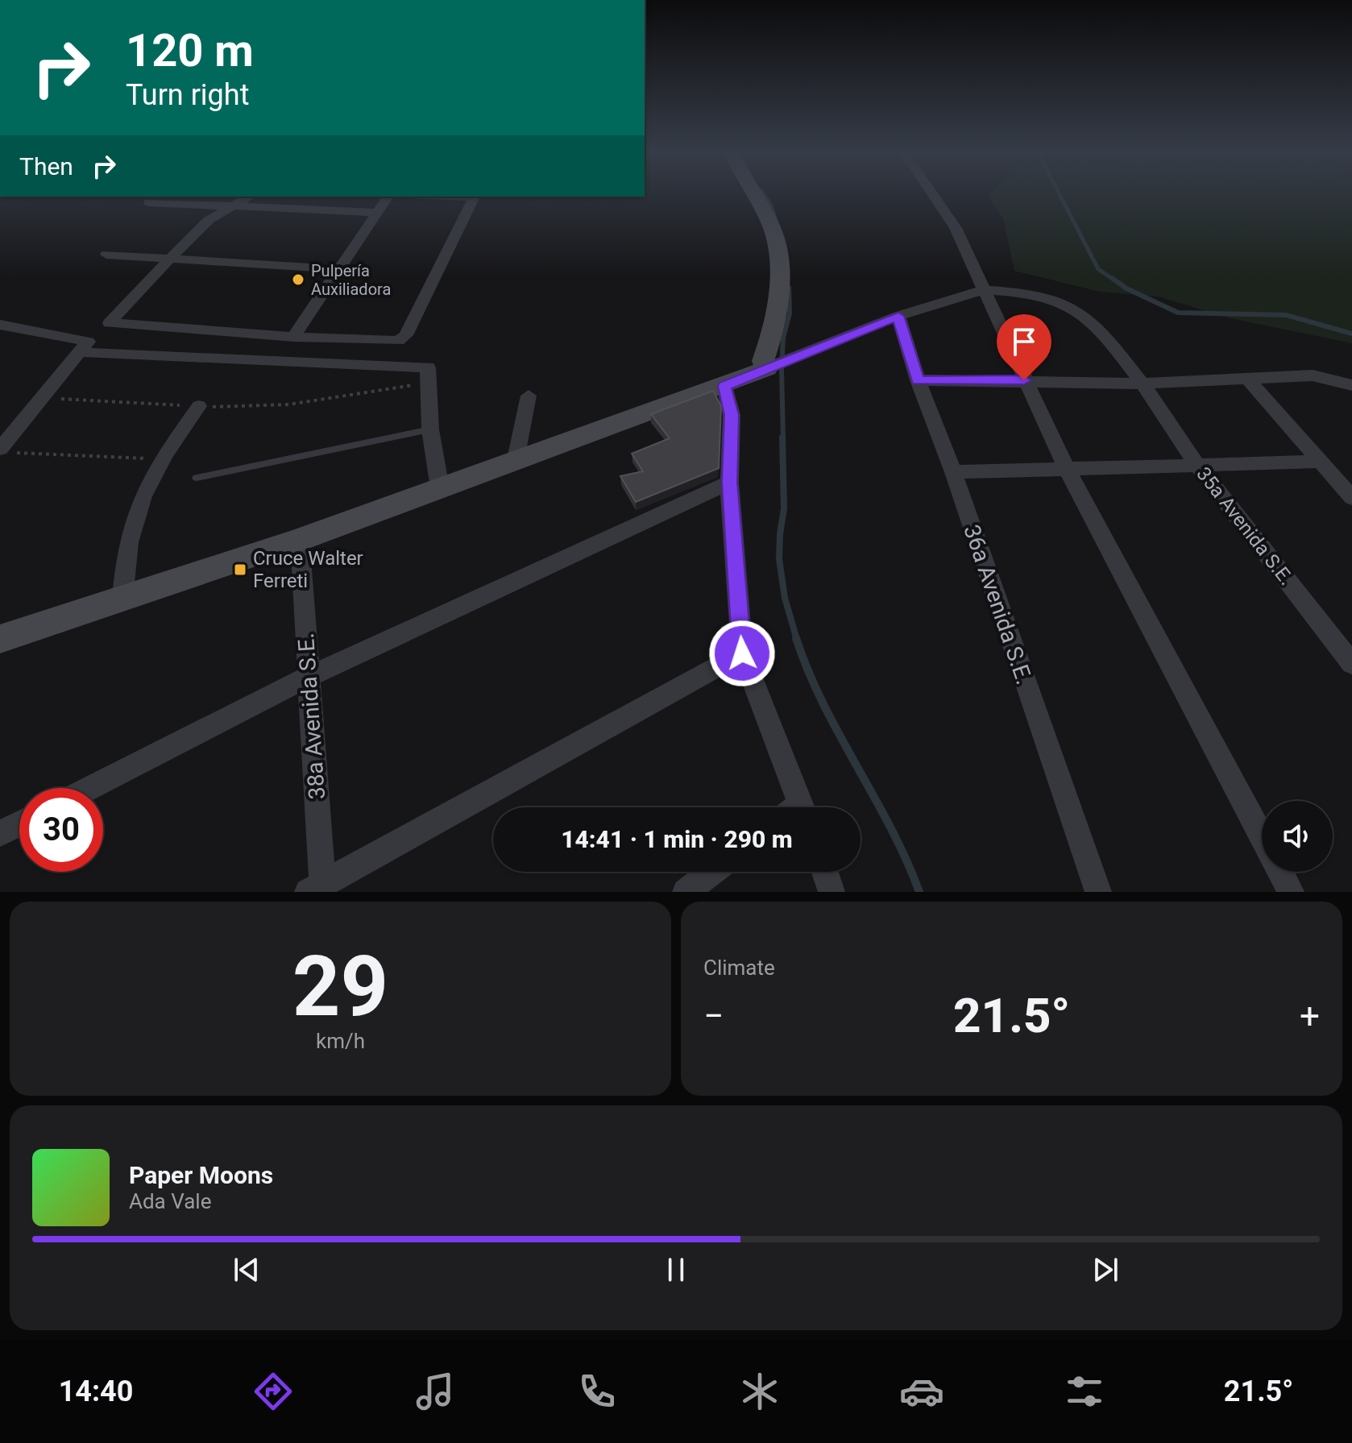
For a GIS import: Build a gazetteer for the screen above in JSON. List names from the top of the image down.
{
  "streets": {
    "street": ["35a Avenida S.E.", "36a Avenida S.E.", "38a Avenida S.E."]
  },
  "crossings": [
    ["35a Avenida S.E.", "36a Avenida S.E."]
  ],
  "places": {
    "other": ["Pulpería Auxiliadora"],
    "transit": ["Cruce Walter Ferreti"]
  },
  "page": {
    "turn": ["120 m", "Turn right"],
    "then": "Then",
    "limit": "30",
    "trip": "14:41 · 1 min · 290 m",
    "tile": [
      ["29", "km/h"],
      "Climate"
    ],
    "heat": ["−", "21.5°", "+"],
    "song": ["Paper Moons", "Ada Vale"],
    "tabs": ["14:40", "21.5°"]
  }
}
